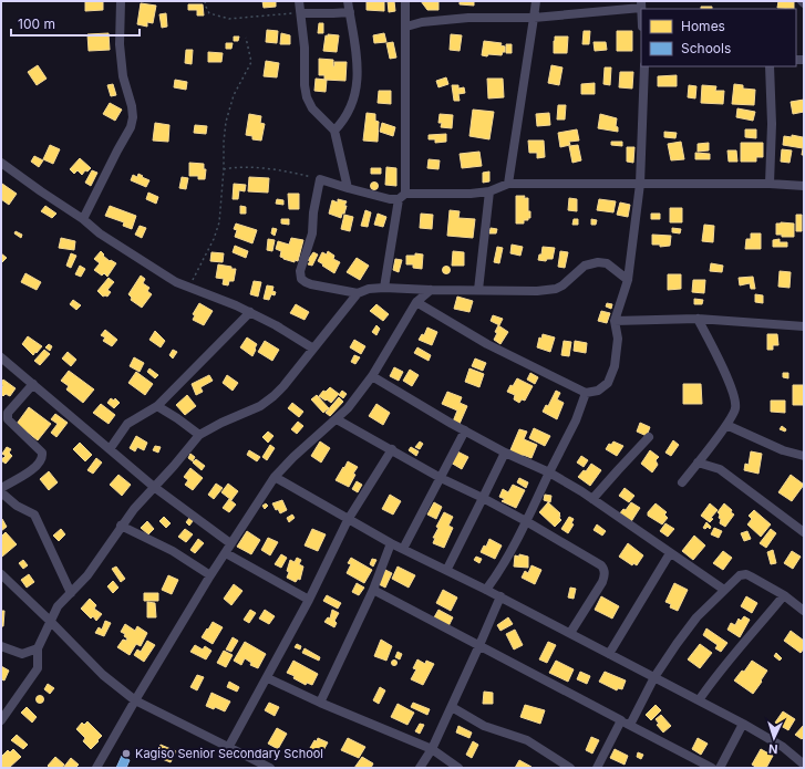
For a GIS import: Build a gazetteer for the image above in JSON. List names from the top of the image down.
{
  "places": ["Kagiso Senior Secondary School"],
  "legend": ["Homes", "Schools"],
  "scale_bar": "100 m",
  "north": "bottom"
}
